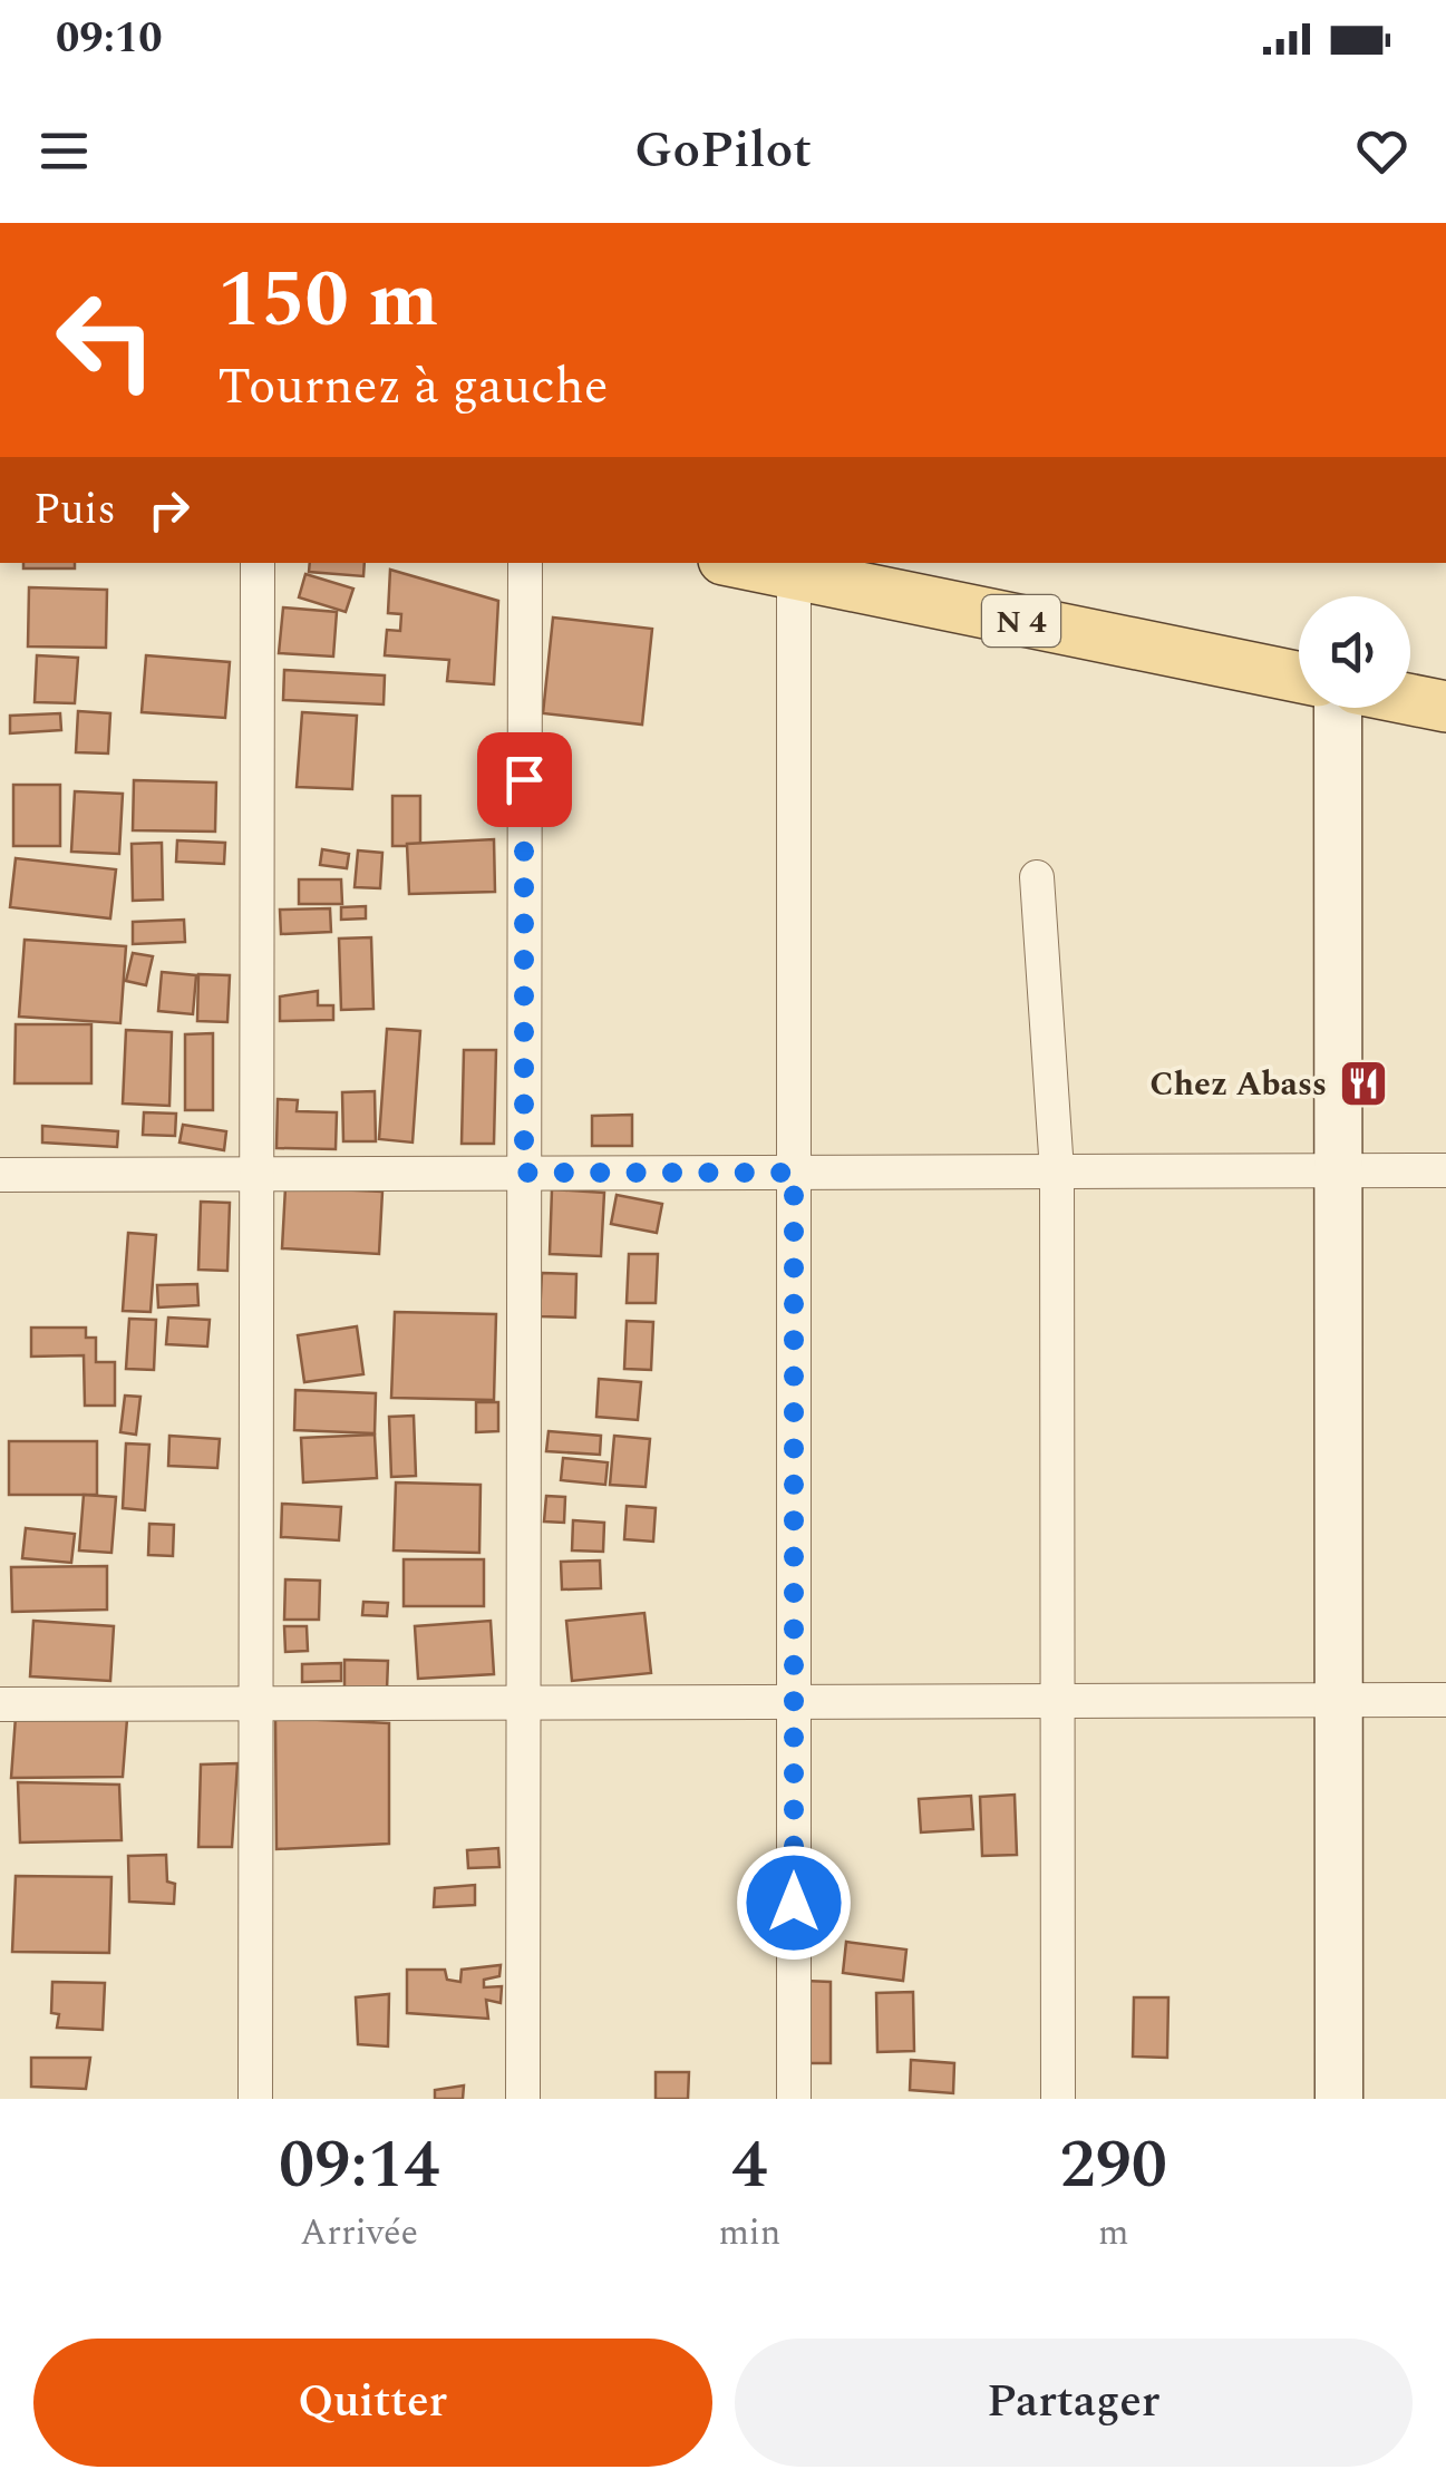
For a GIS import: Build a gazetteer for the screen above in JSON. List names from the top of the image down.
{
  "streets": {
    "main road": ["N 4"]
  },
  "places": {
    "restaurant": ["Chez Abass"]
  },
  "page": {
    "status": "09:10",
    "header": "GoPilot",
    "turn": ["150 m", "Tournez à gauche"],
    "then": "Puis",
    "eta": [
      "09:14",
      "Arrivée",
      "4",
      "min",
      "290",
      "m"
    ],
    "buttons": ["Quitter", "Partager"]
  }
}
